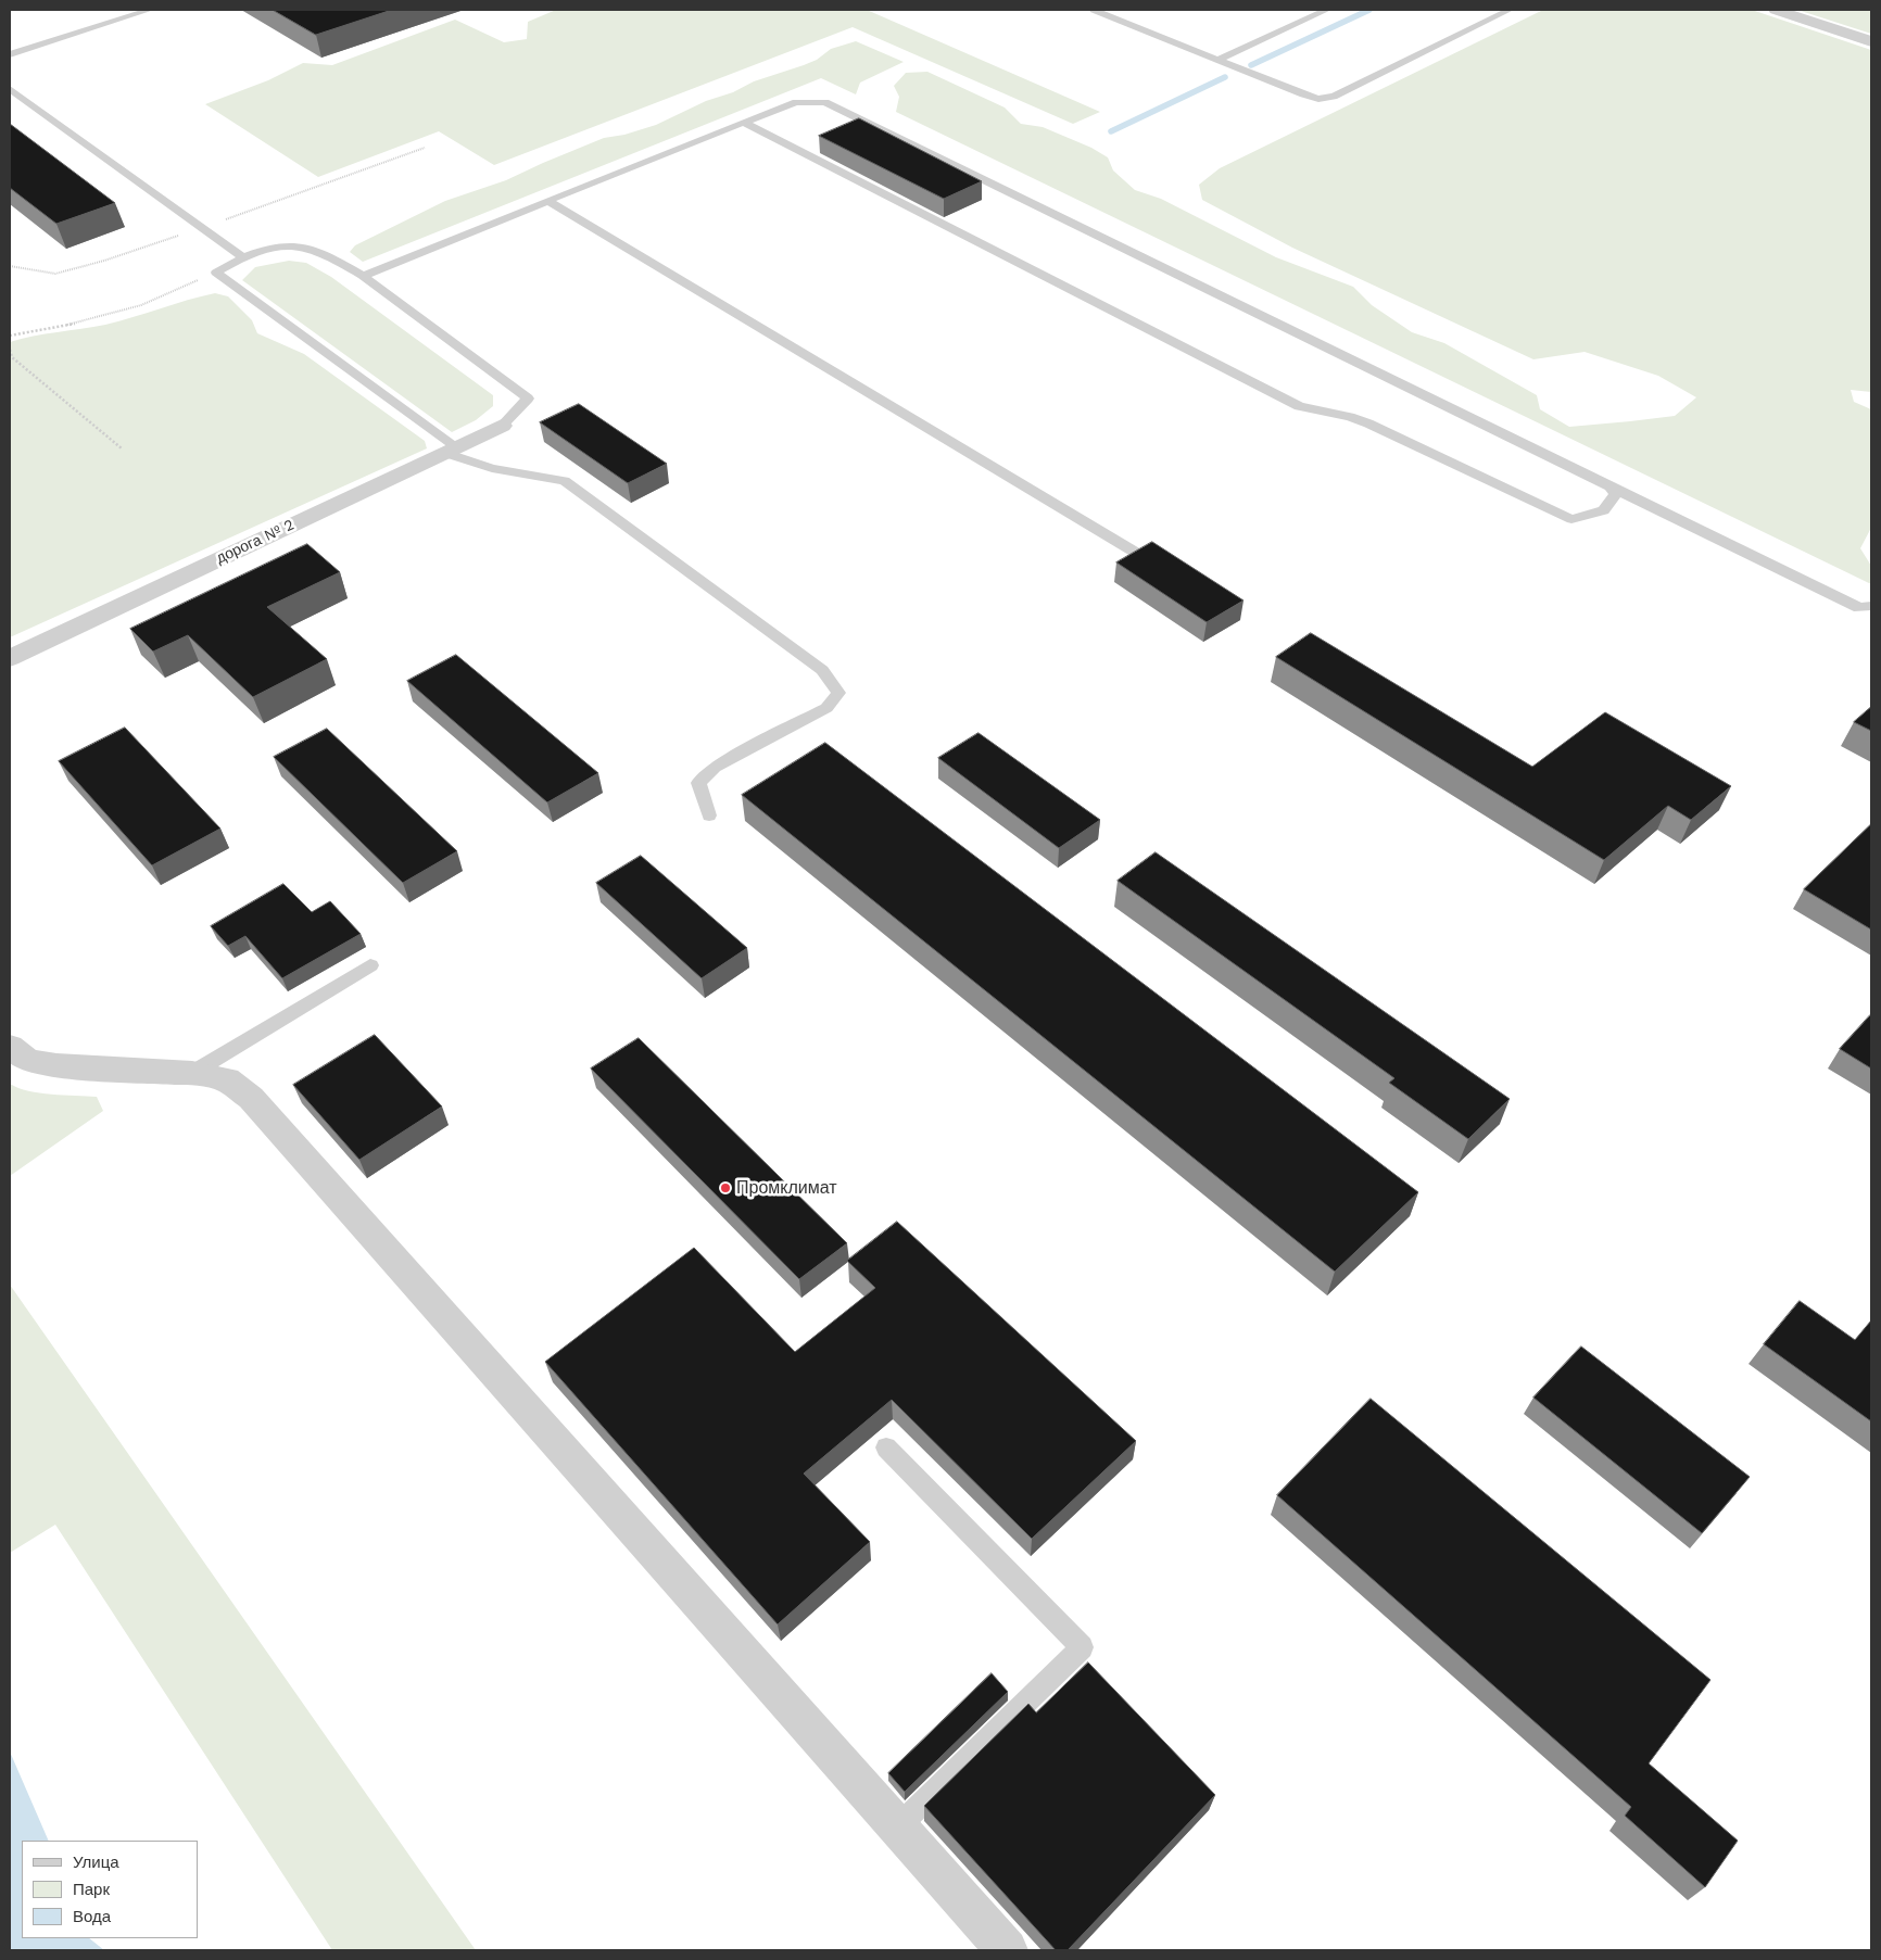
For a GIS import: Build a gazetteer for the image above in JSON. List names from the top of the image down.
{
  "streets": {
    "street": ["дорога № 2"]
  },
  "places": ["Промклимат"],
  "legend": ["Улица", "Парк", "Вода"]
}
